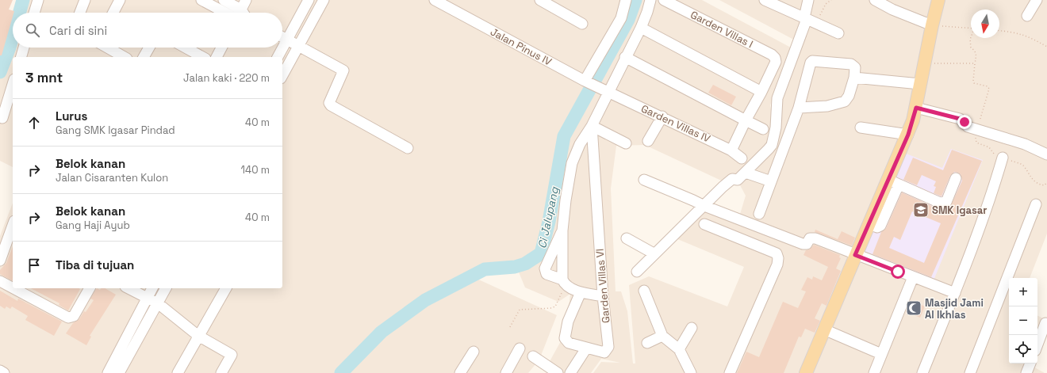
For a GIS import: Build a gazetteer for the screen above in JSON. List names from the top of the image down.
{
  "streets": {
    "street": [
      "Garden Villas I",
      "Jalan Pinus IV",
      "Garden Villas IV",
      "Garden Villas VI"
    ]
  },
  "crossings": [
    ["Jalan Pinus IV", "Garden Villas IV"]
  ],
  "water": ["Ci Jalupang"],
  "places": {
    "school or university": ["SMK Igasar"],
    "mosque": ["Masjid Jami Al Ikhlas"]
  },
  "north": "bottom",
  "page": {
    "search": "Cari di sini",
    "heading": ["3 mnt", "Jalan kaki · 220 m"],
    "list": [
      ["Lurus", "Gang SMK Igasar Pindad", "40 m"],
      ["Belok kanan", "Jalan Cisaranten Kulon", "140 m"],
      ["Belok kanan", "Gang Haji Ayub", "40 m"],
      "Tiba di tujuan"
    ],
    "map_buttons": ["+", "−"]
  }
}
